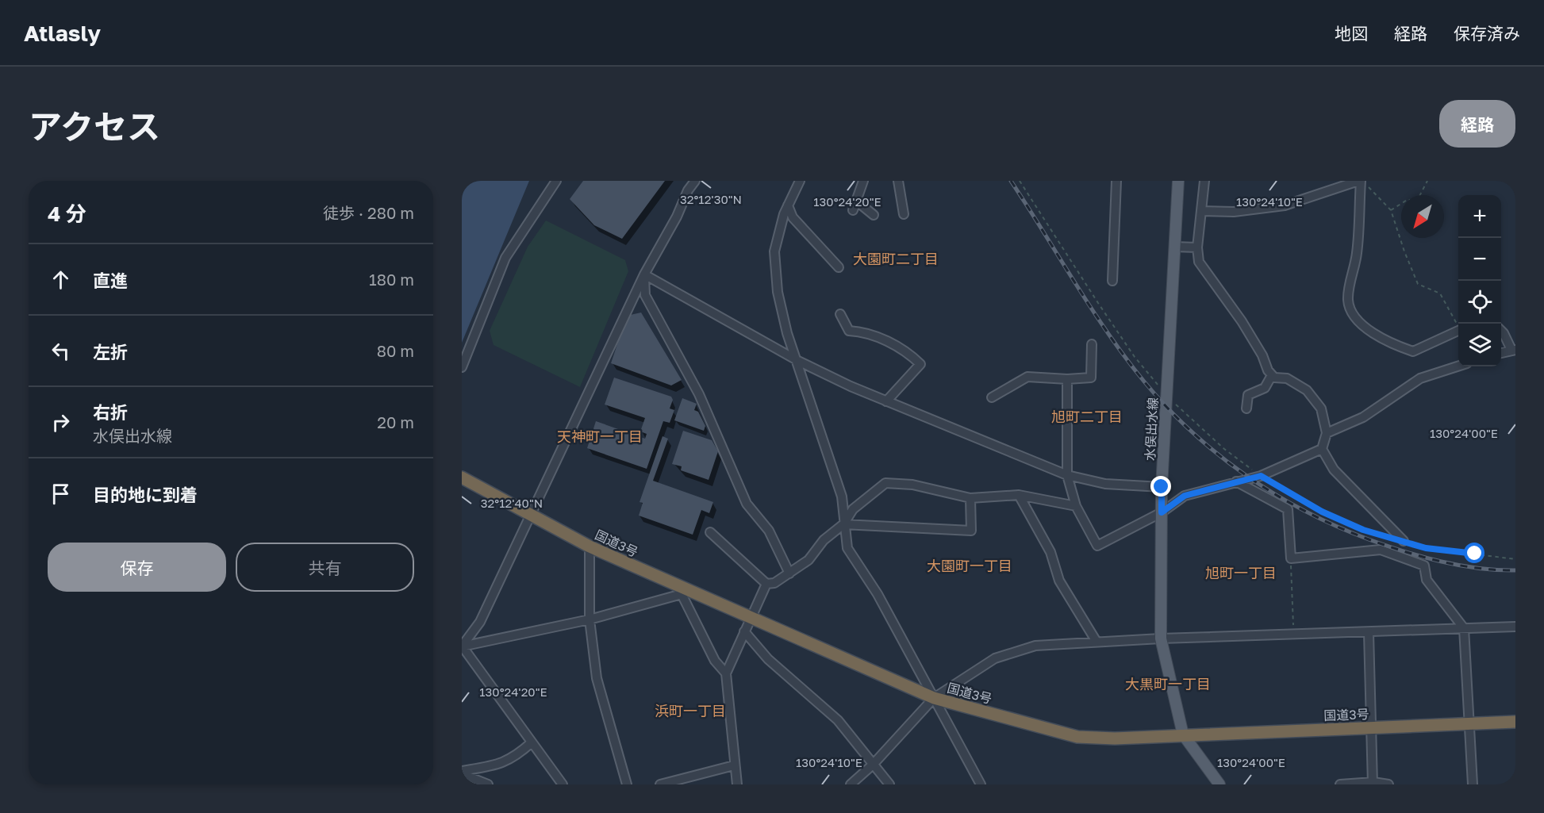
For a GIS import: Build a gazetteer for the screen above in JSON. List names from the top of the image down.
{
  "streets": {
    "highway": ["国道3号"],
    "main road": ["水俣出水線"]
  },
  "crossings": [
    ["水俣出水線", "国道3号"]
  ],
  "districts": [
    "大園町二丁目",
    "旭町二丁目",
    "天神町一丁目",
    "大園町一丁目",
    "旭町一丁目",
    "大黒町一丁目",
    "浜町一丁目"
  ],
  "north": "bottom left",
  "page": {
    "header": "Atlasly",
    "nav": ["地図", "経路", "保存済み"],
    "title": "アクセス",
    "buttons": [
      "経路",
      ["保存", "共有"]
    ],
    "heading": ["4 分", "徒歩 · 280 m"],
    "map_buttons": ["+", "−"],
    "list": [
      ["直進", "180 m"],
      ["左折", "80 m"],
      ["右折", "水俣出水線", "20 m"],
      "目的地に到着"
    ]
  },
  "coordinates": [
    "32°12'30\"N",
    "130°24'20\"E",
    "130°24'10\"E",
    "130°24'00\"E",
    "32°12'40\"N"
  ]
}
